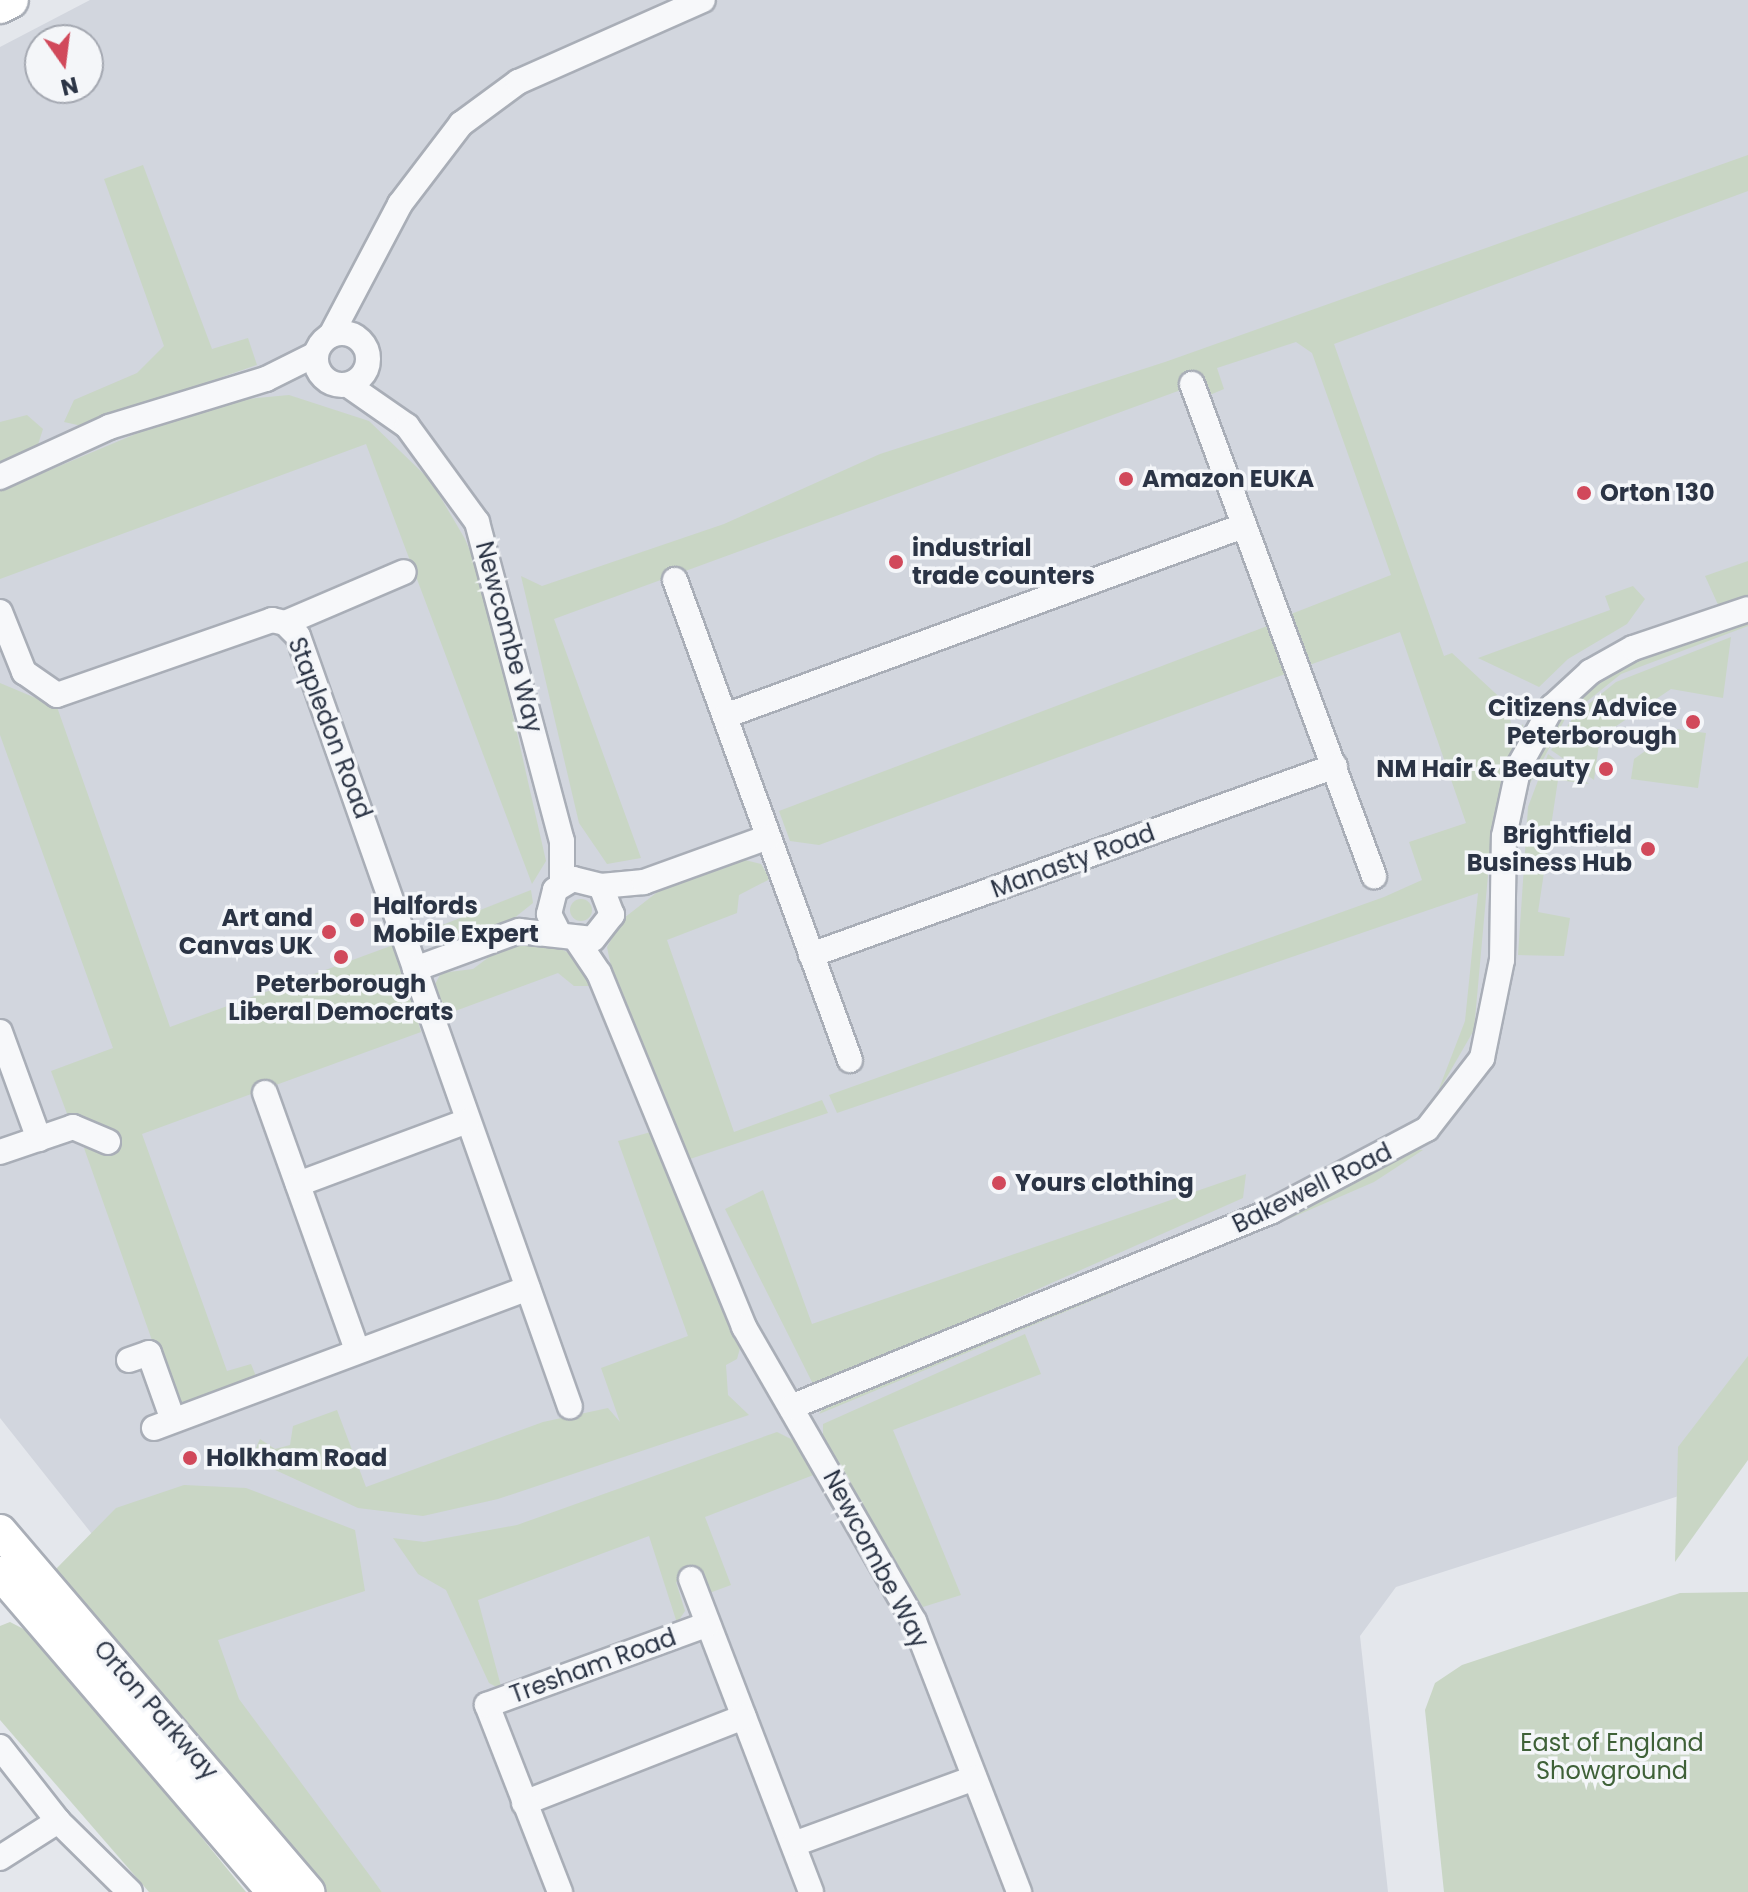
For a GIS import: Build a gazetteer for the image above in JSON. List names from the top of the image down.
{
  "streets": {
    "main road": ["Orton Parkway"],
    "street": [
      "Newcombe Way",
      "Stapledon Road",
      "Manasty Road",
      "Bakewell Road",
      "Tresham Road"
    ]
  },
  "crossings": [
    ["Newcombe Way", "Bakewell Road"]
  ],
  "parks": ["East of England Showground"],
  "places": [
    "Amazon EUKA",
    "Orton 130",
    "industrial trade counters",
    "Citizens Advice Peterborough",
    "NM Hair & Beauty",
    "Brightfield Business Hub",
    "Halfords Mobile Expert",
    "Art and Canvas UK",
    "Peterborough Liberal Democrats",
    "Yours clothing",
    "Holkham Road"
  ],
  "north": "bottom"
}
